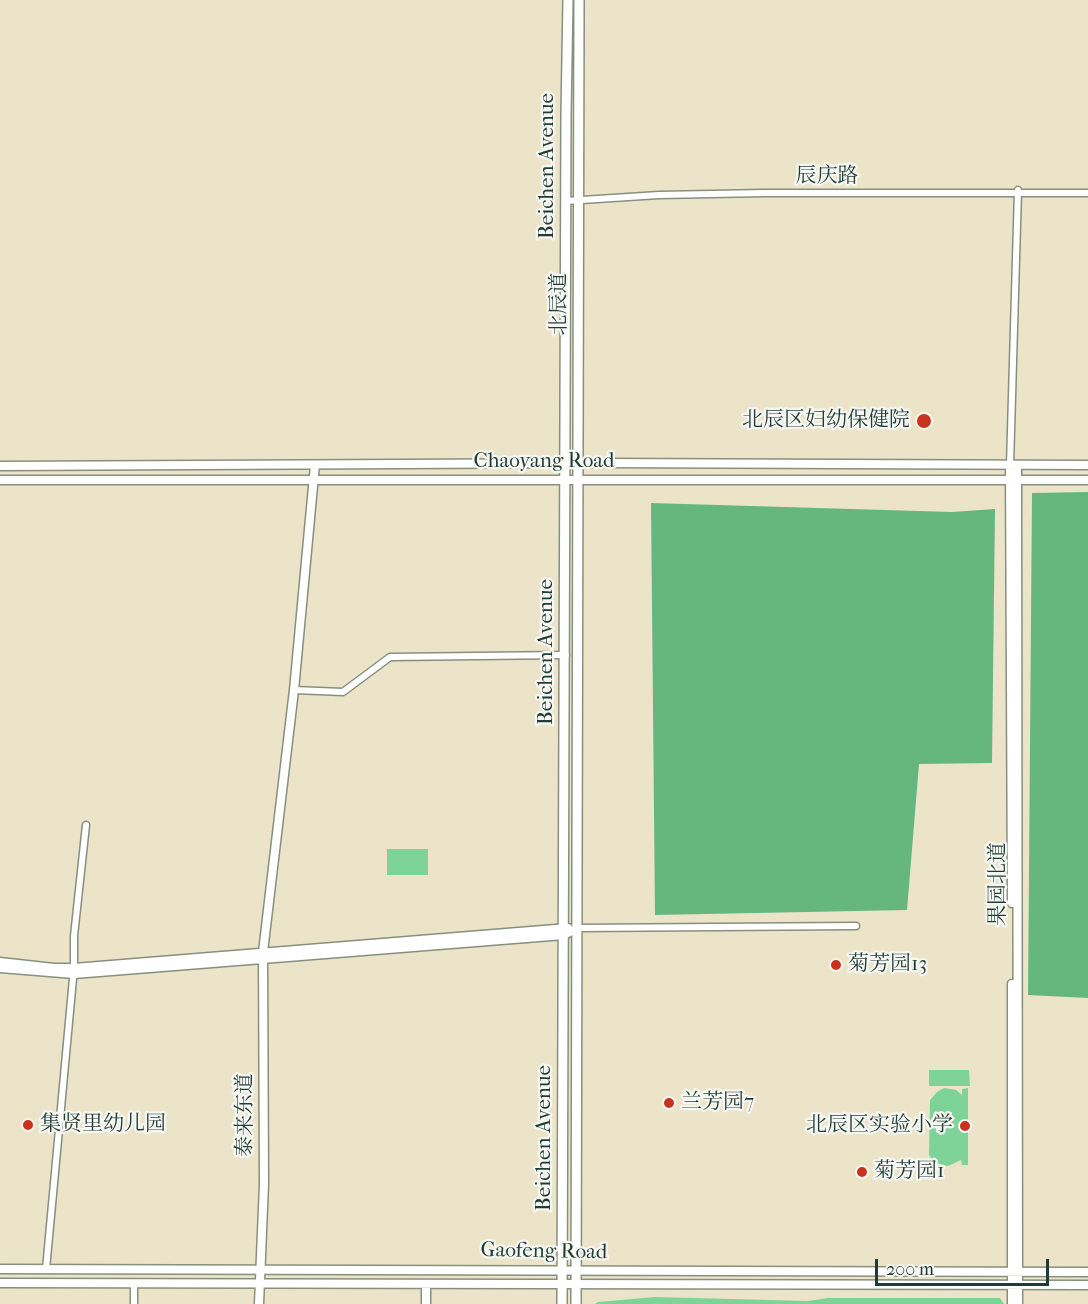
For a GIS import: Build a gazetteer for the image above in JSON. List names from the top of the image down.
{
  "streets": {
    "main road": [
      "Beichen Avenue",
      "北辰道",
      "Chaoyang Road",
      "果园北道",
      "泰来东道",
      "Gaofeng Road"
    ],
    "street": ["辰庆路"]
  },
  "crossings": [
    ["Beichen Avenue", "辰庆路"],
    ["Beichen Avenue", "北辰道"],
    ["Beichen Avenue", "Chaoyang Road"],
    ["Beichen Avenue", "Gaofeng Road"],
    ["辰庆路", "北辰道"],
    ["北辰道", "Chaoyang Road"],
    ["Chaoyang Road", "果园北道"],
    ["Chaoyang Road", "泰来东道"],
    ["果园北道", "Gaofeng Road"],
    ["泰来东道", "Gaofeng Road"]
  ],
  "places": [
    "北辰区妇幼保健院",
    "菊芳园13",
    "兰芳园7",
    "集贤里幼儿园",
    "北辰区实验小学",
    "菊芳园1"
  ],
  "scale_bar": "200 m"
}
